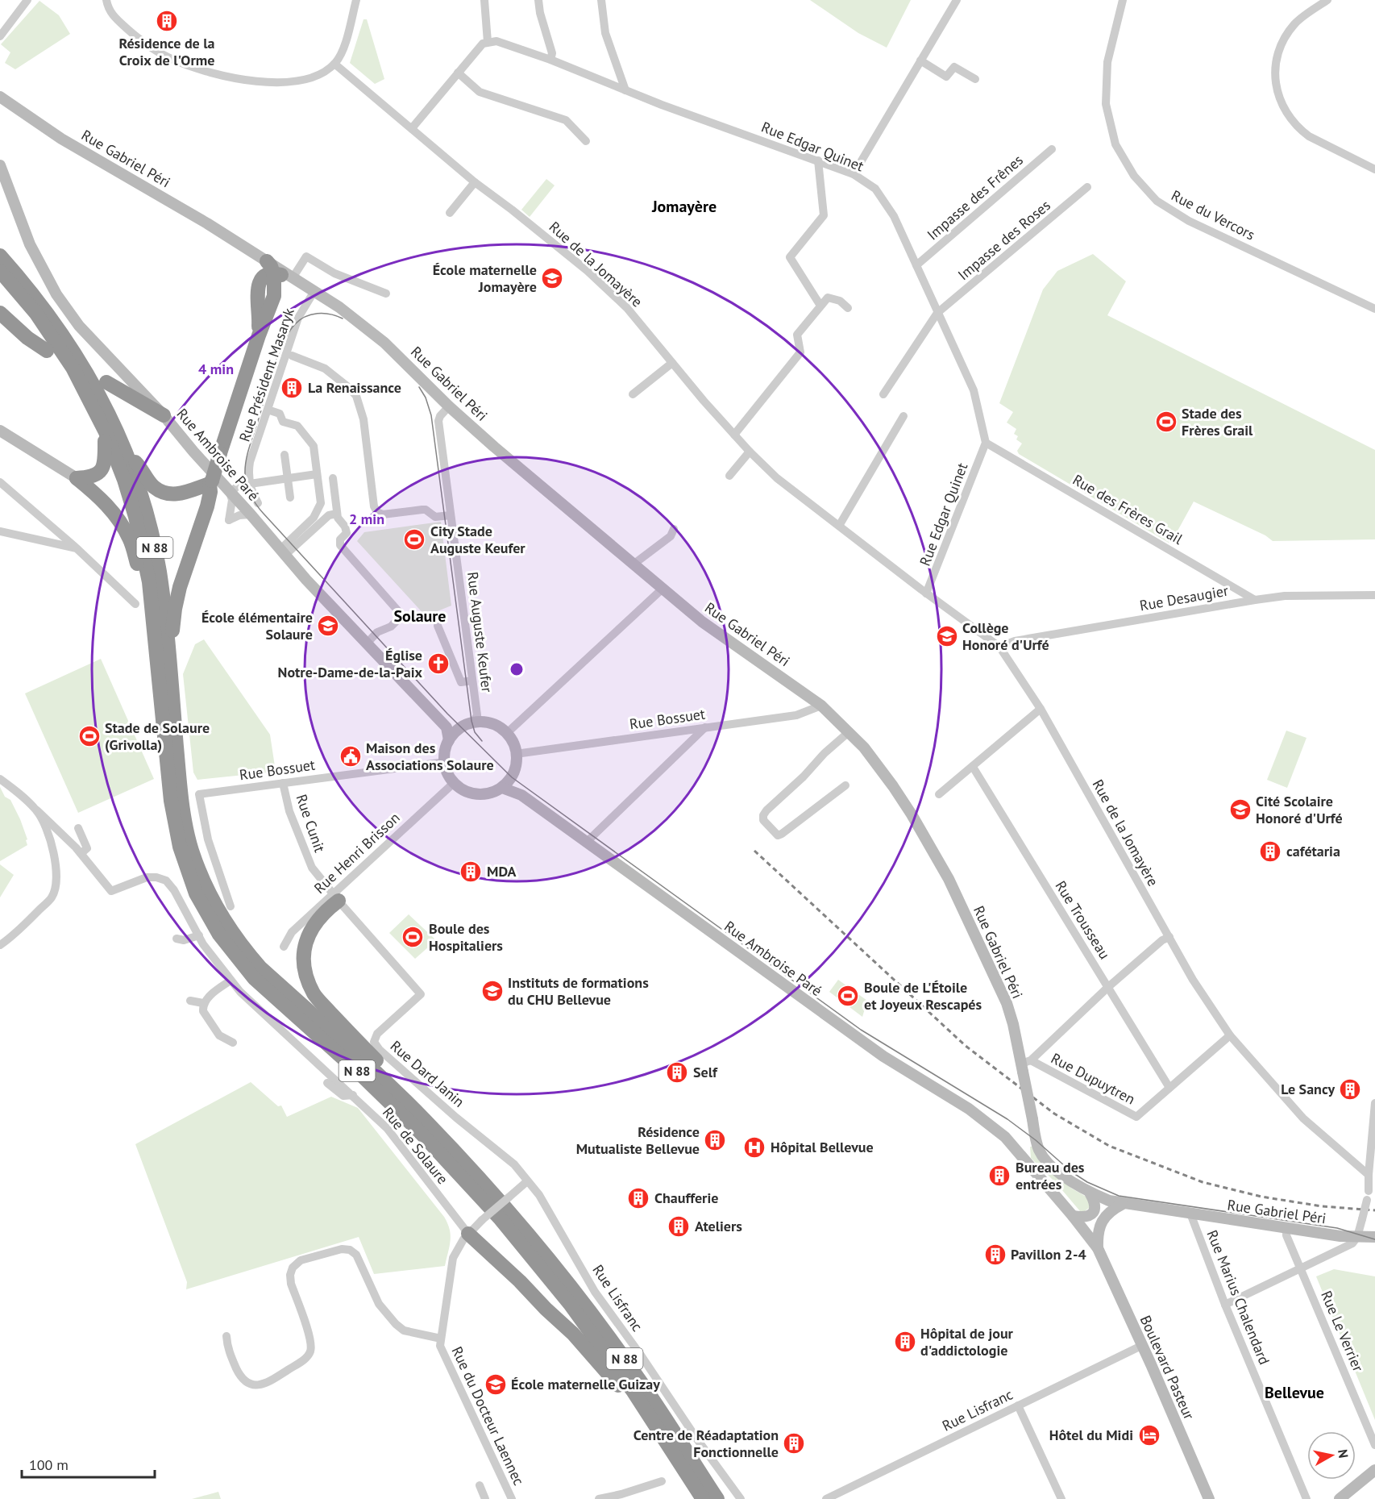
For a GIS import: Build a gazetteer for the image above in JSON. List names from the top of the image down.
{
  "streets": {
    "highway": ["N 88"],
    "main road": ["Rue Gabriel Péri", "Rue Ambroise Paré", "Boulevard Pasteur"],
    "street": [
      "Rue Edgar Quinet",
      "Impasse des Frênes",
      "Rue du Vercors",
      "Impasse des Roses",
      "Rue de la Jomayère",
      "Rue Président Masaryk",
      "Rue des Frères Grail",
      "Rue Desaugier",
      "Rue Auguste Keufer",
      "Rue Bossuet",
      "Rue Cunit",
      "Rue Henri Brisson",
      "Rue Trousseau",
      "Rue Dard Janin",
      "Rue Dupuytren",
      "Rue de Solaure",
      "Rue Marius Chalendard",
      "Rue Lisfranc",
      "Rue Le Verrier",
      "Rue du Docteur Laennec"
    ]
  },
  "crossings": [
    ["Rue Edgar Quinet", "Impasse des Frênes"],
    ["Rue Edgar Quinet", "Impasse des Roses"],
    ["Rue Edgar Quinet", "Rue de la Jomayère"],
    ["Rue Edgar Quinet", "Rue des Frères Grail"],
    ["Rue Gabriel Péri", "Rue Président Masaryk"],
    ["Rue Gabriel Péri", "Rue Auguste Keufer"],
    ["Rue Gabriel Péri", "Rue Bossuet"],
    ["Rue Gabriel Péri", "Rue Dupuytren"],
    ["Rue Gabriel Péri", "Rue Marius Chalendard"],
    ["Rue Gabriel Péri", "Rue Le Verrier"],
    ["Rue Gabriel Péri", "Boulevard Pasteur"],
    ["Rue de la Jomayère", "Rue Desaugier"],
    ["Rue de la Jomayère", "Rue Dupuytren"],
    ["Rue Ambroise Paré", "Rue Auguste Keufer"],
    ["Rue Ambroise Paré", "Rue Bossuet"],
    ["Rue Ambroise Paré", "Rue Henri Brisson"],
    ["Rue Ambroise Paré", "Boulevard Pasteur"],
    ["Rue des Frères Grail", "Rue Desaugier"],
    ["N 88", "Rue Cunit"],
    ["N 88", "Rue Henri Brisson"],
    ["N 88", "Rue Dard Janin"],
    ["N 88", "Rue de Solaure"],
    ["N 88", "Rue du Docteur Laennec"],
    ["Rue Auguste Keufer", "Rue Bossuet"],
    ["Rue Auguste Keufer", "Rue Henri Brisson"],
    ["Rue Bossuet", "Rue Cunit"],
    ["Rue Bossuet", "Rue Henri Brisson"],
    ["Rue Cunit", "Rue Henri Brisson"],
    ["Rue Cunit", "Rue Dard Janin"],
    ["Rue Henri Brisson", "Rue Dard Janin"],
    ["Rue Trousseau", "Rue Dupuytren"],
    ["Rue Dard Janin", "Rue Lisfranc"],
    ["Rue Dard Janin", "Rue du Docteur Laennec"],
    ["Rue de Solaure", "Rue du Docteur Laennec"],
    ["Rue Lisfranc", "Boulevard Pasteur"],
    ["Rue Lisfranc", "Rue du Docteur Laennec"]
  ],
  "districts": ["Jomayère", "Solaure", "Bellevue"],
  "places": {
    "building": [
      "Résidence de la Croix de l'Orme",
      "La Renaissance",
      "cafétaria",
      "MDA",
      "Self",
      "Le Sancy",
      "Résidence Mutualiste Bellevue",
      "Bureau des entrées",
      "Chaufferie",
      "Ateliers",
      "Pavillon 2-4",
      "Hôpital de jour d'addictologie",
      "Centre de Réadaptation Fonctionnelle"
    ],
    "school or university": [
      "École maternelle Jomayère",
      "École élémentaire Solaure",
      "Collège Honoré d'Urfé",
      "Cité Scolaire Honoré d'Urfé",
      "Instituts de formations du CHU Bellevue",
      "École maternelle Guizay"
    ],
    "sports": [
      "Stade des Frères Grail",
      "City Stade Auguste Keufer",
      "Stade de Solaure (Grivolla)",
      "Boule des Hospitaliers",
      "Boule de L'Étoile et Joyeux Rescapés"
    ],
    "church": ["Église Notre-Dame-de-la-Paix"],
    "public building": ["Maison des Associations Solaure"],
    "hospital": ["Hôpital Bellevue"],
    "hotel": ["Hôtel du Midi"]
  },
  "scale_bar": "100 m",
  "north": "right",
  "rings": ["4 min", "2 min"]
}
